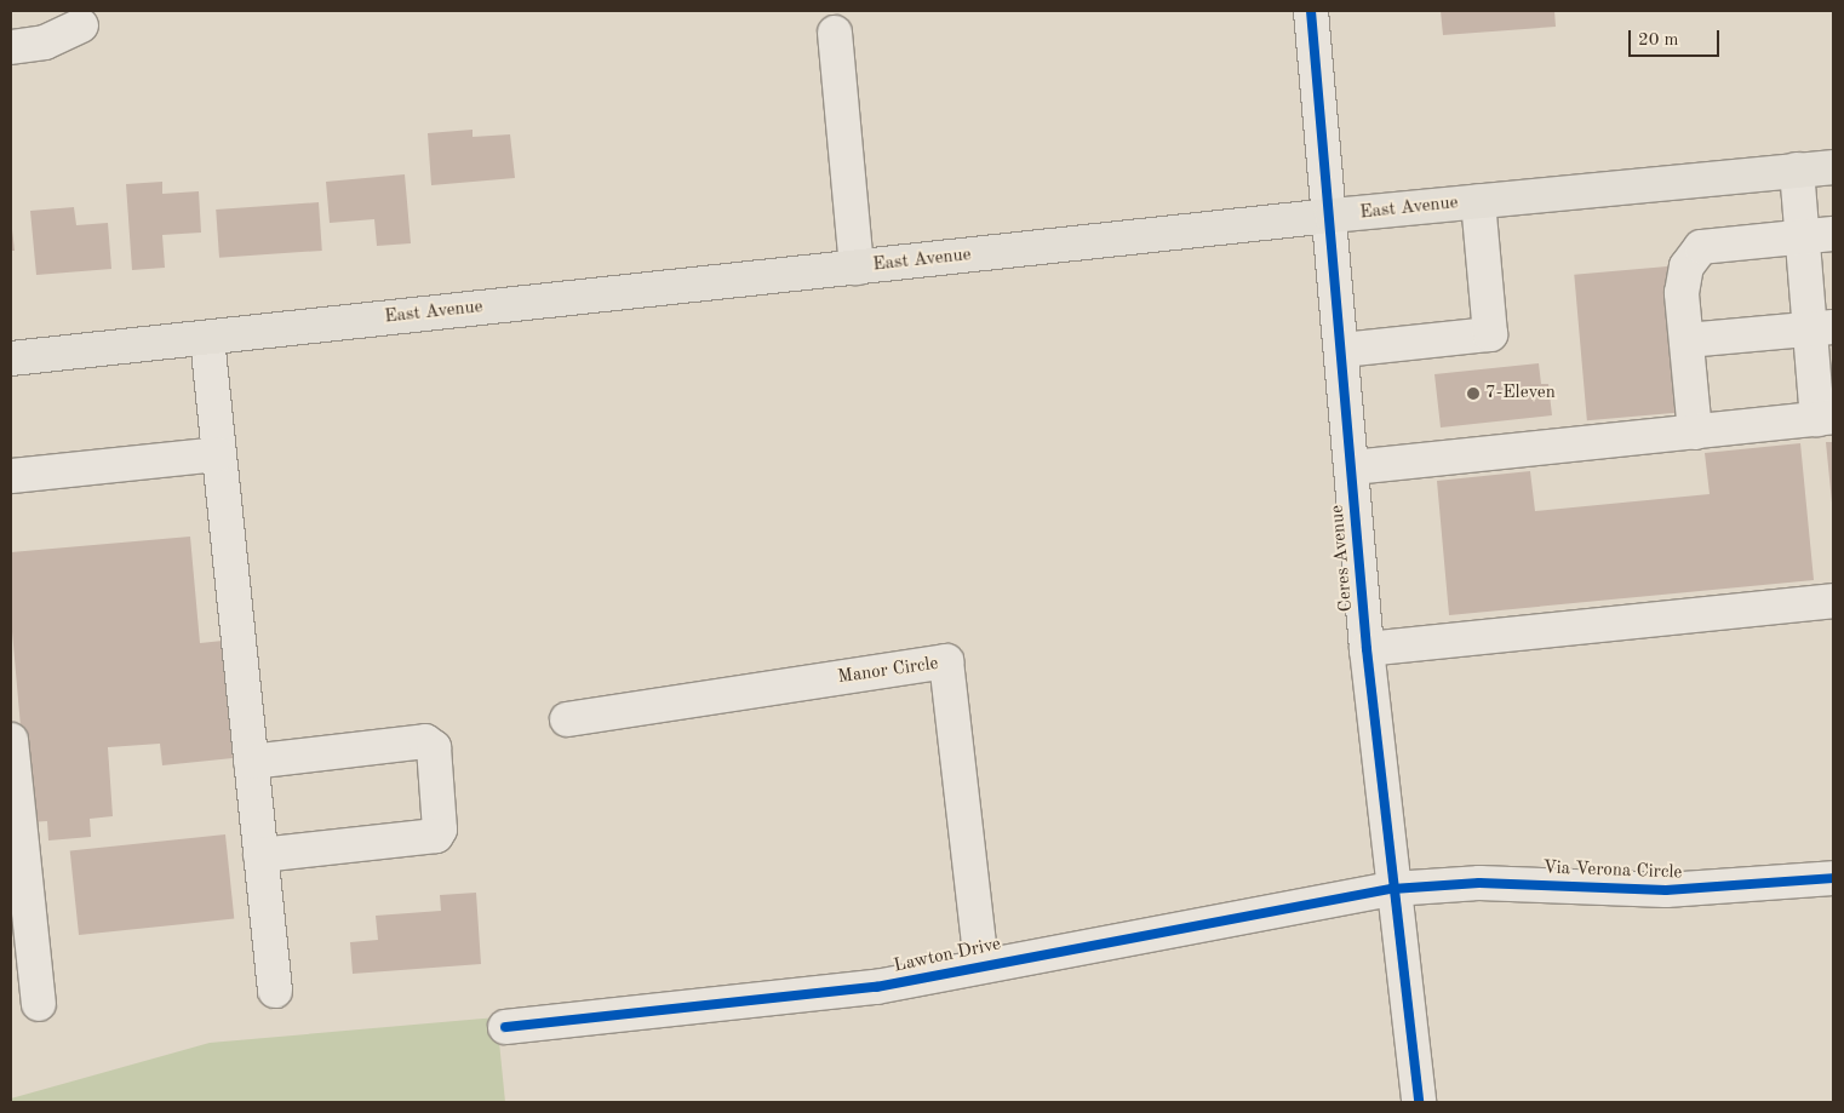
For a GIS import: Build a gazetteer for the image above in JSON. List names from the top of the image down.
{
  "streets": {
    "main road": ["East Avenue"],
    "street": [
      "Ceres Avenue",
      "Manor Circle",
      "Via Verona Circle",
      "Lawton Drive"
    ]
  },
  "crossings": [
    ["East Avenue", "Ceres Avenue"],
    ["Ceres Avenue", "Via Verona Circle"],
    ["Ceres Avenue", "Lawton Drive"],
    ["Manor Circle", "Lawton Drive"],
    ["Via Verona Circle", "Lawton Drive"]
  ],
  "places": ["7-Eleven"],
  "scale_bar": "20 m"
}
